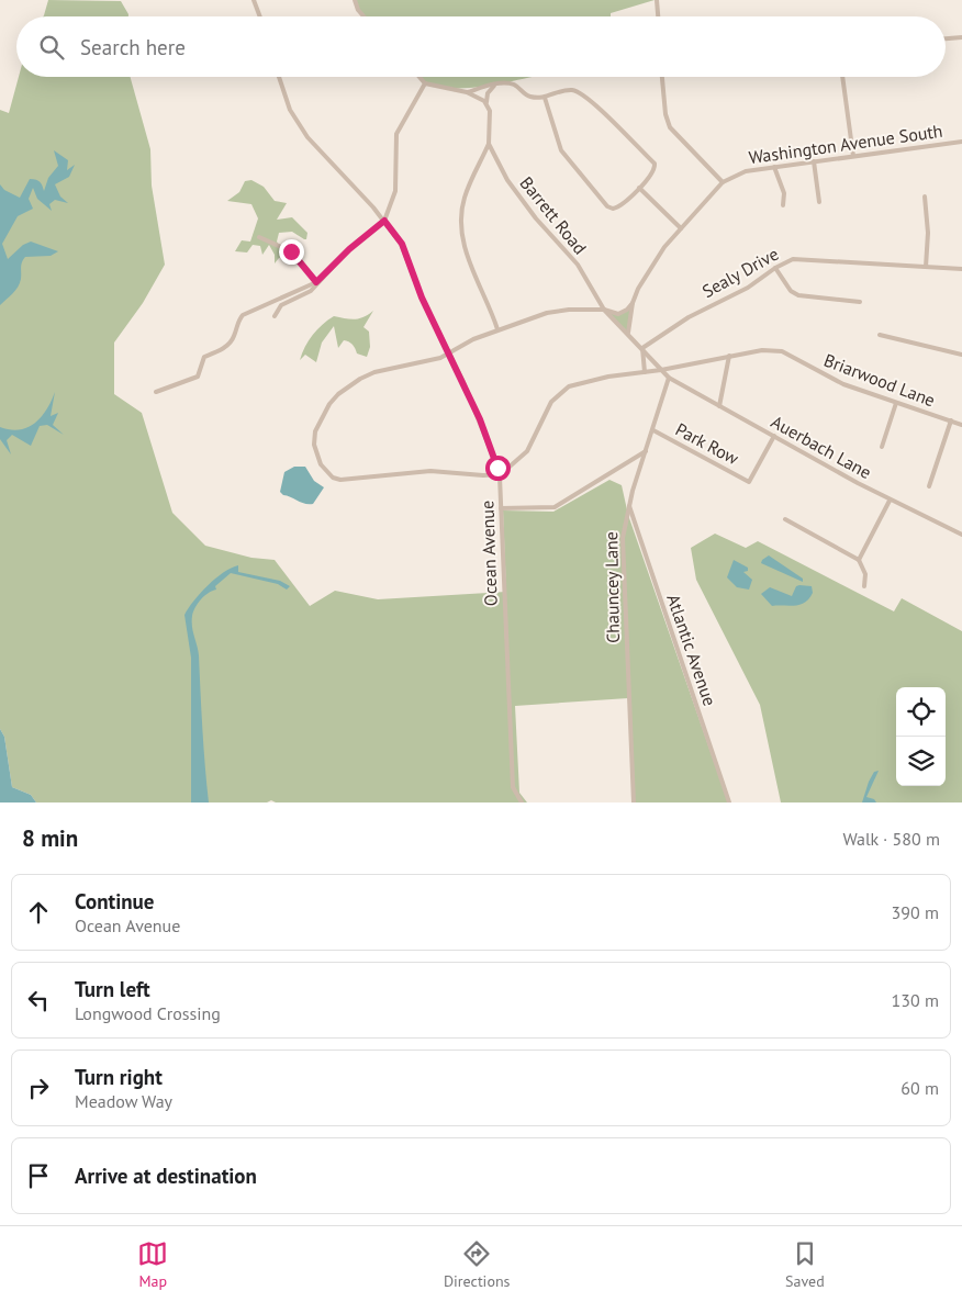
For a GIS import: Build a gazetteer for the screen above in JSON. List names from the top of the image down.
{
  "streets": {
    "street": [
      "Washington Avenue South",
      "Barrett Road",
      "Sealy Drive",
      "Briarwood Lane",
      "Park Row",
      "Auerbach Lane",
      "Ocean Avenue",
      "Chauncey Lane",
      "Atlantic Avenue"
    ]
  },
  "crossings": [
    ["Washington Avenue South", "Barrett Road"],
    ["Barrett Road", "Sealy Drive"],
    ["Barrett Road", "Briarwood Lane"],
    ["Briarwood Lane", "Ocean Avenue"],
    ["Park Row", "Auerbach Lane"],
    ["Park Row", "Chauncey Lane"],
    ["Auerbach Lane", "Chauncey Lane"],
    ["Chauncey Lane", "Atlantic Avenue"]
  ],
  "page": {
    "search": "Search here",
    "heading": ["8 min", "Walk · 580 m"],
    "list": [
      ["Continue", "Ocean Avenue", "390 m"],
      ["Turn left", "Longwood Crossing", "130 m"],
      ["Turn right", "Meadow Way", "60 m"],
      "Arrive at destination"
    ],
    "nav": ["Map", "Directions", "Saved"]
  }
}
